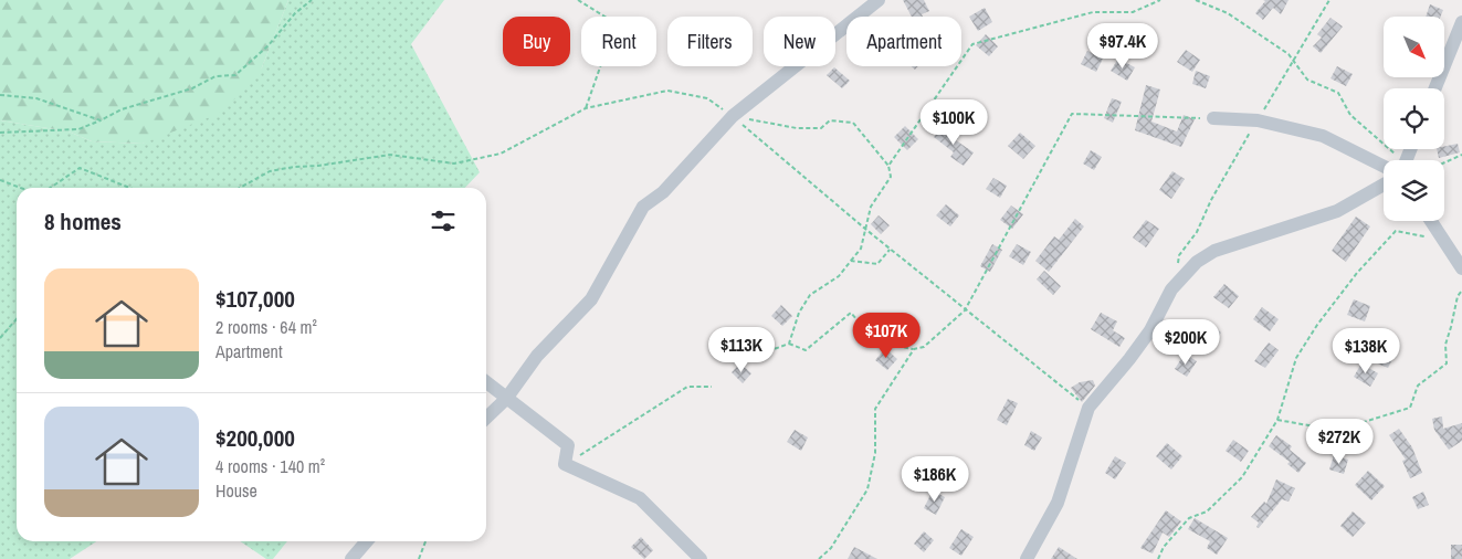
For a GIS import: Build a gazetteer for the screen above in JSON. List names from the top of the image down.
{
  "north": "bottom right",
  "page": {
    "chip": [
      "Buy",
      "Rent",
      "Filters",
      "New",
      "Apartment"
    ],
    "price": [
      "$97.4K",
      "$100K",
      "$107K",
      "$200K",
      "$113K",
      "$138K",
      "$272K",
      "$186K"
    ],
    "heading": "8 homes",
    "list": [
      {
        "name": "$107,000",
        "note": "2 rooms · 64 m² · Apartment"
      },
      {
        "name": "$200,000",
        "note": "4 rooms · 140 m² · House"
      }
    ]
  }
}
